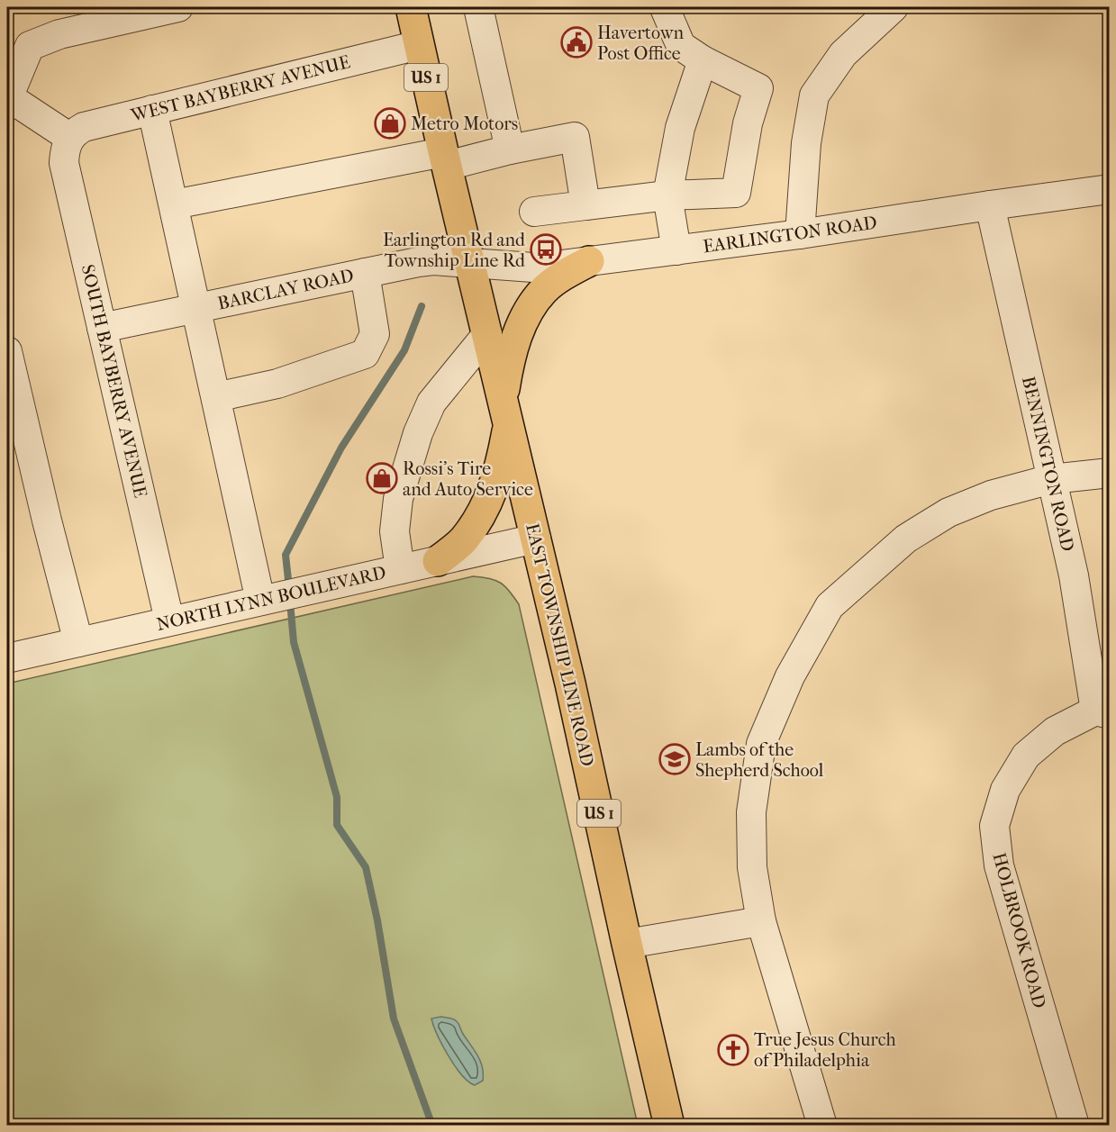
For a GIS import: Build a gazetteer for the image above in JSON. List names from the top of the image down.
{
  "streets": {
    "highway": ["US 1", "EAST TOWNSHIP LINE ROAD"],
    "street": [
      "WEST BAYBERRY AVENUE",
      "EARLINGTON ROAD",
      "BARCLAY ROAD",
      "SOUTH BAYBERRY AVENUE",
      "BENNINGTON ROAD",
      "NORTH LYNN BOULEVARD",
      "HOLBROOK ROAD"
    ]
  },
  "crossings": [
    ["WEST BAYBERRY AVENUE", "SOUTH BAYBERRY AVENUE"],
    ["WEST BAYBERRY AVENUE", "EAST TOWNSHIP LINE ROAD"],
    ["EARLINGTON ROAD", "BARCLAY ROAD"],
    ["EARLINGTON ROAD", "BENNINGTON ROAD"],
    ["EARLINGTON ROAD", "EAST TOWNSHIP LINE ROAD"],
    ["BARCLAY ROAD", "SOUTH BAYBERRY AVENUE"],
    ["BARCLAY ROAD", "EAST TOWNSHIP LINE ROAD"],
    ["SOUTH BAYBERRY AVENUE", "NORTH LYNN BOULEVARD"],
    ["BENNINGTON ROAD", "HOLBROOK ROAD"],
    ["NORTH LYNN BOULEVARD", "EAST TOWNSHIP LINE ROAD"]
  ],
  "places": {
    "public building": ["Havertown Post Office"],
    "shop": ["Metro Motors", "Rossi's Tire and Auto Service"],
    "bus stop": ["Earlington Rd and Township Line Rd"],
    "school or university": ["Lambs of the Shepherd School"],
    "church": ["True Jesus Church of Philadelphia"]
  }
}
